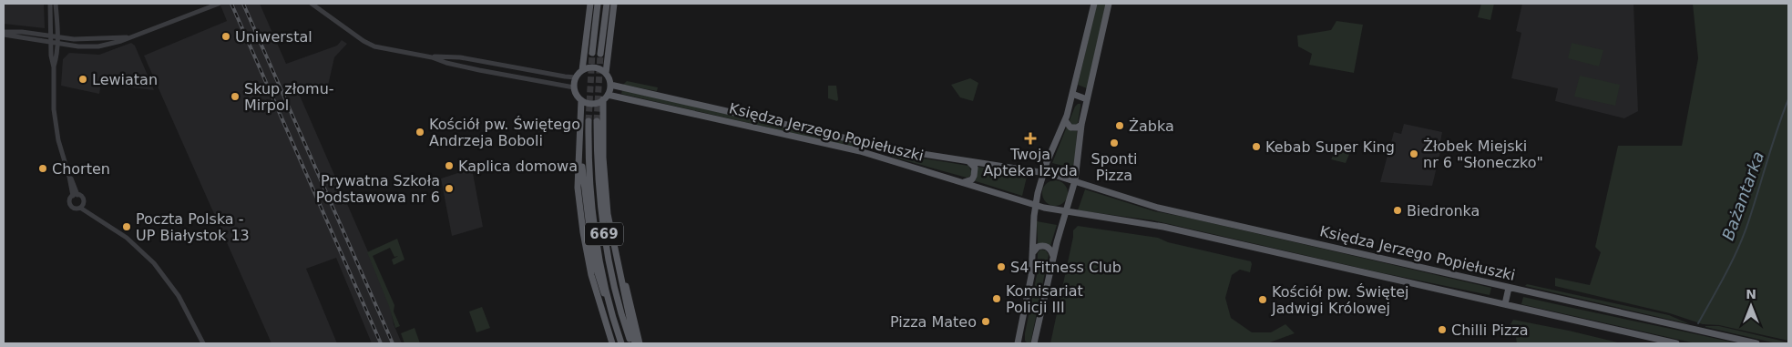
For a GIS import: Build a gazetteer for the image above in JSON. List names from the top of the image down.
{
  "streets": {
    "main road": ["Księdza Jerzego Popiełuszki", "669"]
  },
  "water": ["Bażantarka"],
  "places": {
    "other": [
      "Uniwerstal",
      "Lewiatan",
      "Skup złomu- Mirpol",
      "Żabka",
      "Kościół pw. Świętego Andrzeja Boboli",
      "Sponti Pizza",
      "Kebab Super King",
      "Żłobek Miejski nr 6 \"Słoneczko\"",
      "Kaplica domowa",
      "Chorten",
      "Prywatna Szkoła Podstawowa nr 6",
      "Biedronka",
      "Poczta Polska - UP Białystok 13",
      "S4 Fitness Club",
      "Komisariat Policji III",
      "Kościół pw. Świętej Jadwigi Królowej",
      "Pizza Mateo",
      "Chilli Pizza"
    ],
    "health": ["Twoja Apteka Izyda"]
  },
  "north": "top"
}
